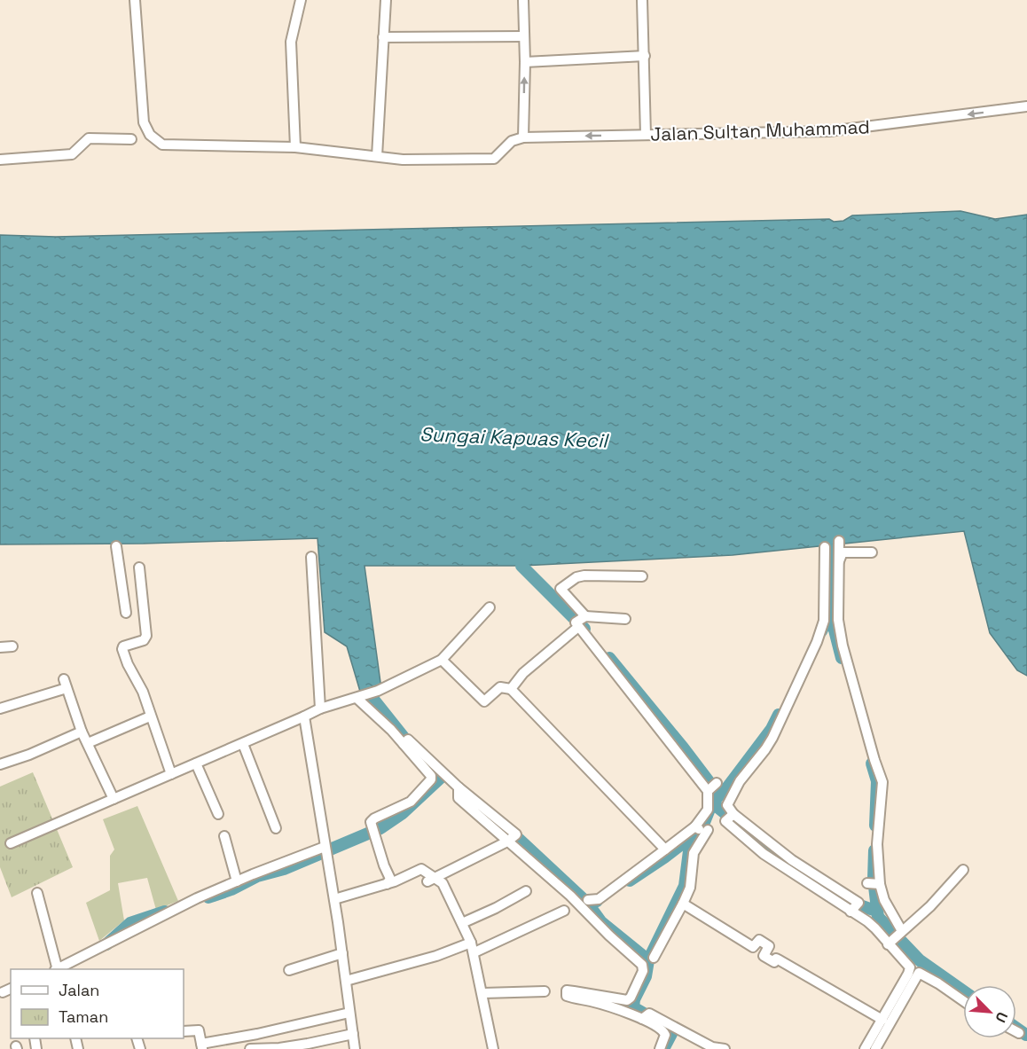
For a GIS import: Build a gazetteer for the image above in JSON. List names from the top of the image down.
{
  "streets": {
    "street": ["Jalan Sultan Muhammad"]
  },
  "one_way": ["Jalan Sultan Muhammad"],
  "water": ["Sungai Kapuas Kecil"],
  "legend": ["Jalan", "Taman"],
  "north": "bottom right"
}
